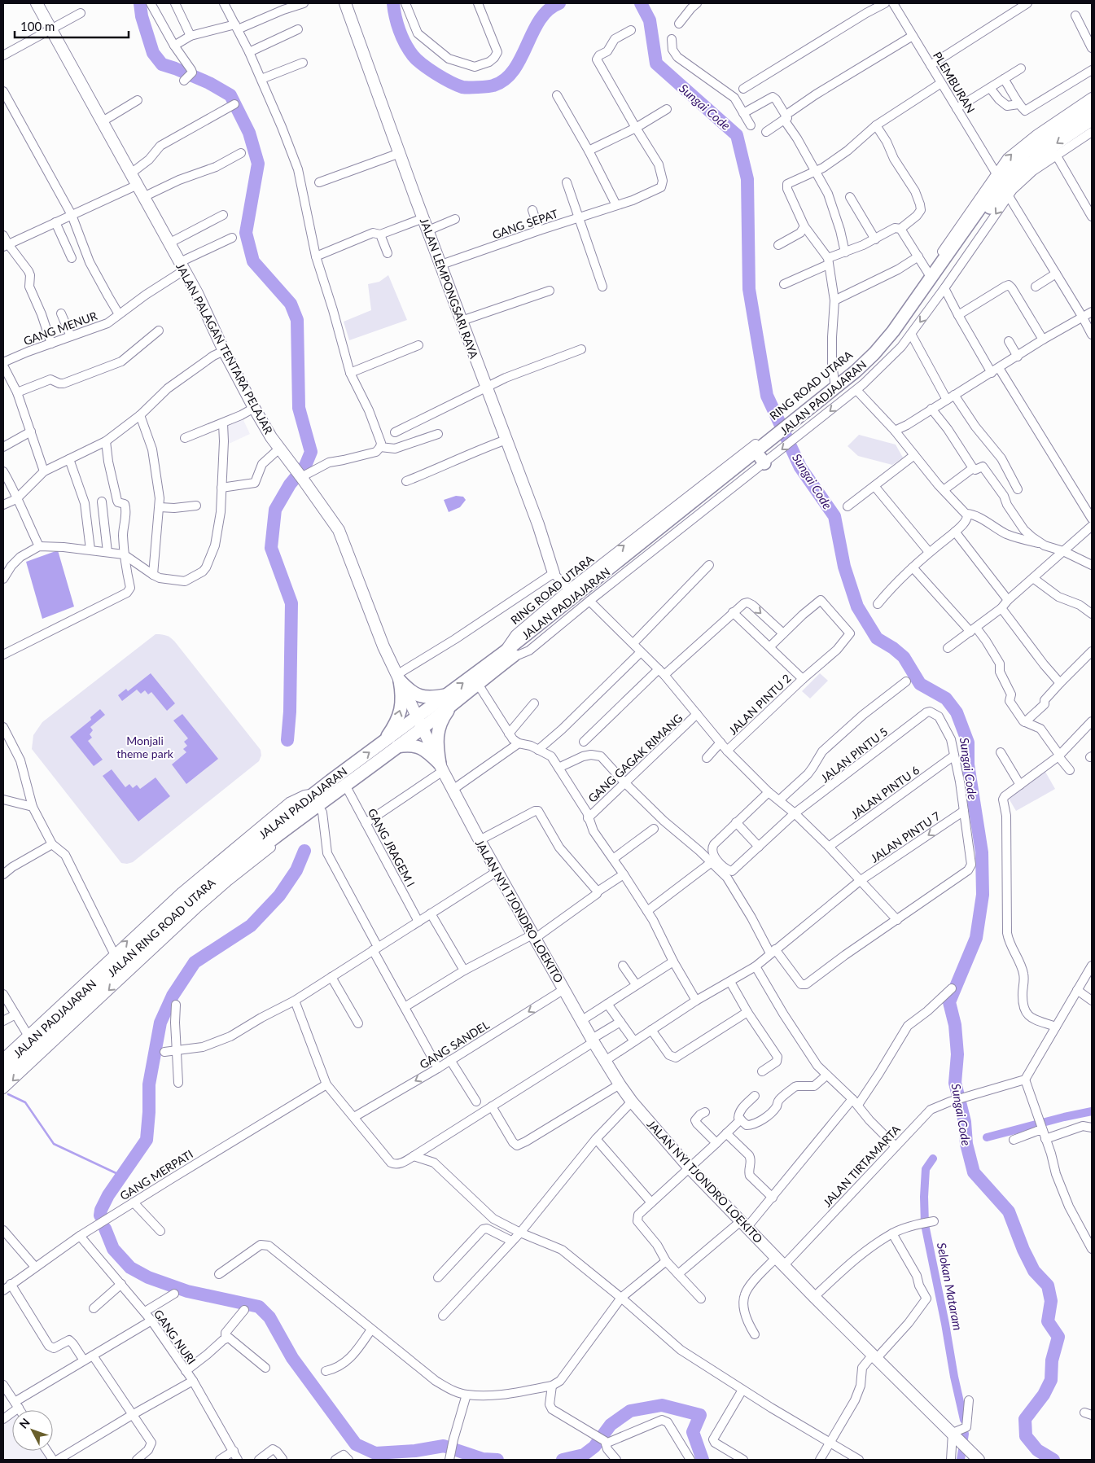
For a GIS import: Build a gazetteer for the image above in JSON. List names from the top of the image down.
{
  "streets": {
    "highway": ["JALAN PADJAJARAN"],
    "main road": ["JALAN LEMPONGSARI RAYA", "JALAN PALAGAN TENTARA PELAJAR", "JALAN NYI TJONDRO LOEKITO"],
    "street": [
      "PLEMBURAN",
      "GANG SEPAT",
      "GANG MENUR",
      "RING ROAD UTARA",
      "JALAN PINTU 2",
      "JALAN PINTU 5",
      "GANG GAGAK RIMANG",
      "JALAN PINTU 6",
      "JALAN PINTU 7",
      "GANG JRAGEM I",
      "JALAN RING ROAD UTARA",
      "GANG SANDEL",
      "JALAN TIRTAMARTA",
      "GANG MERPATI",
      "GANG NURI"
    ]
  },
  "crossings": [
    ["PLEMBURAN", "RING ROAD UTARA"],
    ["GANG SEPAT", "JALAN LEMPONGSARI RAYA"],
    ["GANG MENUR", "JALAN PALAGAN TENTARA PELAJAR"],
    ["JALAN PALAGAN TENTARA PELAJAR", "JALAN PADJAJARAN"],
    ["JALAN PALAGAN TENTARA PELAJAR", "JALAN NYI TJONDRO LOEKITO"],
    ["RING ROAD UTARA", "JALAN PADJAJARAN"],
    ["JALAN PADJAJARAN", "GANG JRAGEM I"],
    ["JALAN PADJAJARAN", "JALAN NYI TJONDRO LOEKITO"],
    ["JALAN PADJAJARAN", "JALAN RING ROAD UTARA"],
    ["JALAN PINTU 5", "JALAN PINTU 6"],
    ["JALAN PINTU 7", "JALAN NYI TJONDRO LOEKITO"],
    ["JALAN NYI TJONDRO LOEKITO", "GANG SANDEL"],
    ["JALAN NYI TJONDRO LOEKITO", "JALAN TIRTAMARTA"],
    ["GANG MERPATI", "GANG NURI"]
  ],
  "water": ["Sungai Code", "Selokan Mataram"],
  "parks": ["Monjali theme park"],
  "scale_bar": "100 m",
  "north": "top left"
}
